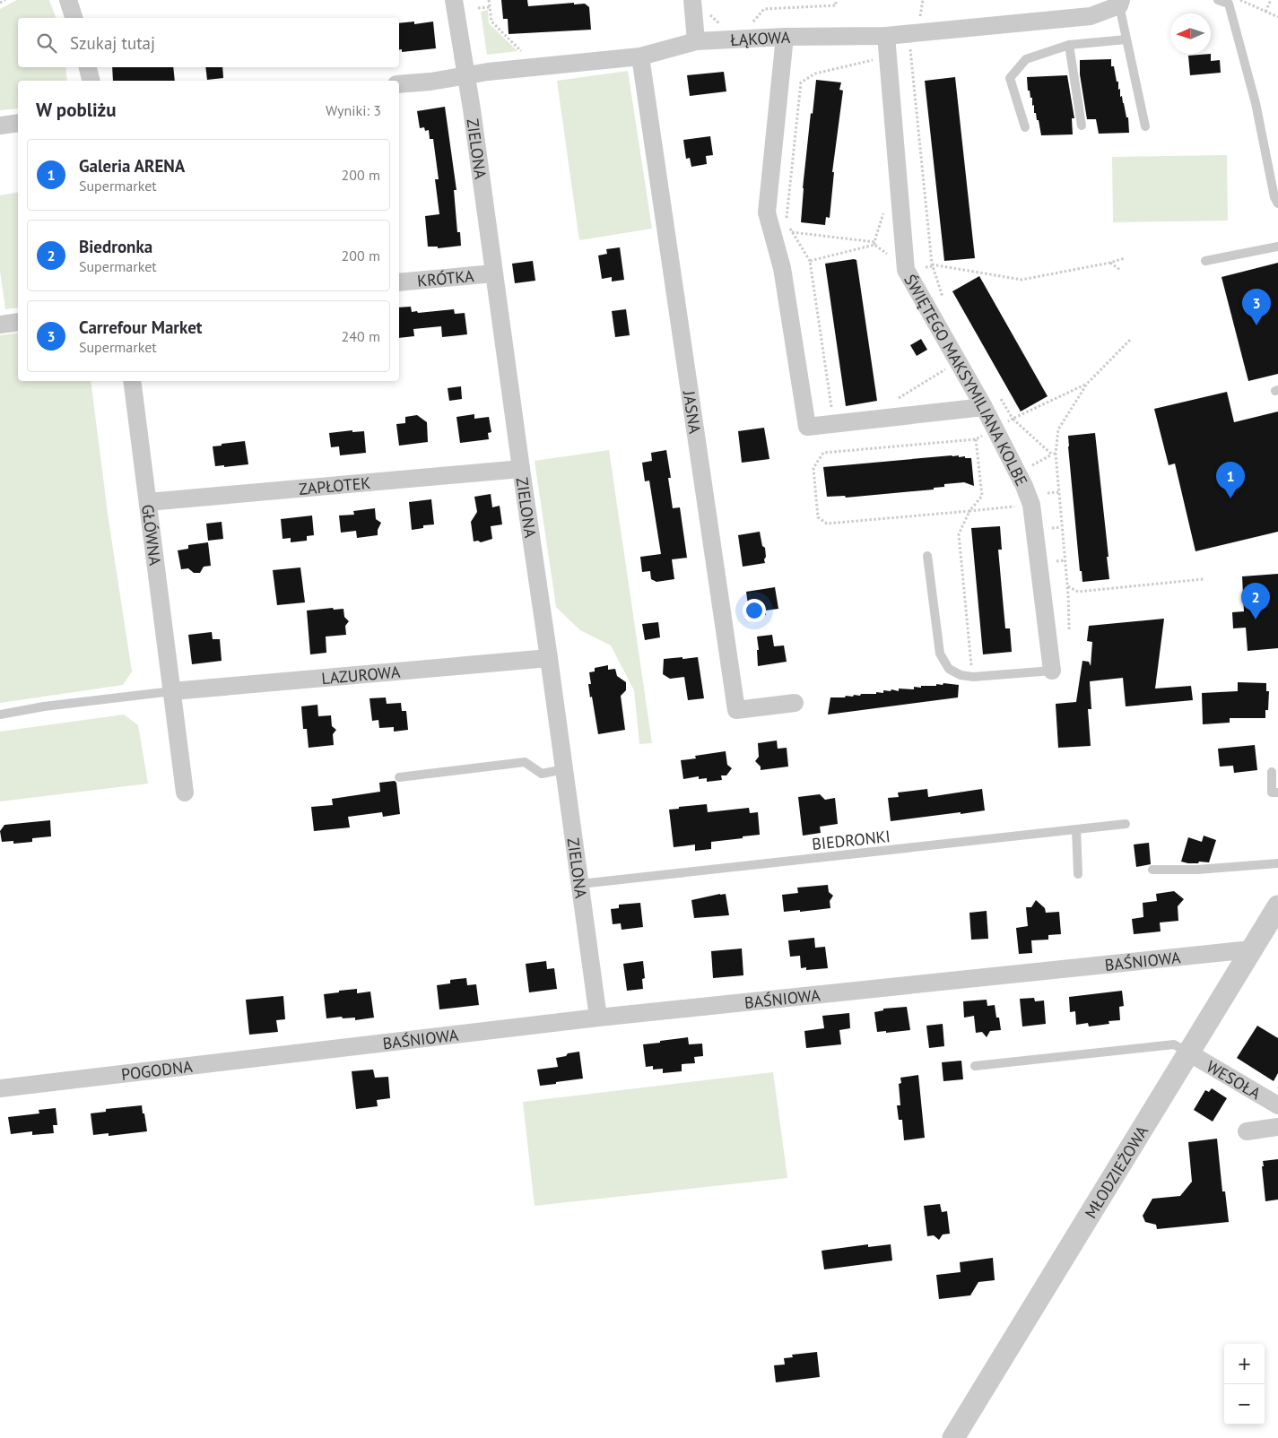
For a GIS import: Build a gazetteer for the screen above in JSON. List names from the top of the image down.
{
  "streets": {
    "street": [
      "ŁĄKOWA",
      "ZIELONA",
      "KRÓTKA",
      "ŚWIĘTEGO MAKSYMILIANA KOLBE",
      "JASNA",
      "ZAPŁOTEK",
      "GŁÓWNA",
      "LAZUROWA",
      "BAŚNIOWA",
      "POGODNA",
      "WESOŁA",
      "MŁODZIEŻOWA"
    ],
    "lane": ["BIEDRONKI"]
  },
  "crossings": [
    ["ŁĄKOWA", "ZIELONA"],
    ["ŁĄKOWA", "ŚWIĘTEGO MAKSYMILIANA KOLBE"],
    ["ŁĄKOWA", "JASNA"],
    ["ZIELONA", "KRÓTKA"],
    ["ZIELONA", "ZAPŁOTEK"],
    ["ZIELONA", "LAZUROWA"],
    ["ZIELONA", "BIEDRONKI"],
    ["ZIELONA", "BAŚNIOWA"],
    ["ZAPŁOTEK", "GŁÓWNA"],
    ["GŁÓWNA", "LAZUROWA"],
    ["BAŚNIOWA", "POGODNA"],
    ["BAŚNIOWA", "MŁODZIEŻOWA"],
    ["WESOŁA", "MŁODZIEŻOWA"]
  ],
  "north": "left",
  "page": {
    "search": "Szukaj tutaj",
    "heading": ["W pobliżu", "Wyniki: 3"],
    "list": [
      {
        "mark": "1",
        "name": "Galeria ARENA",
        "note": "Supermarket",
        "value": "200 m"
      },
      {
        "mark": "2",
        "name": "Biedronka",
        "note": "Supermarket",
        "value": "200 m"
      },
      {
        "mark": "3",
        "name": "Carrefour Market",
        "note": "Supermarket",
        "value": "240 m"
      }
    ],
    "pins": ["3", "1", "2"],
    "map_buttons": ["+", "−"]
  }
}
